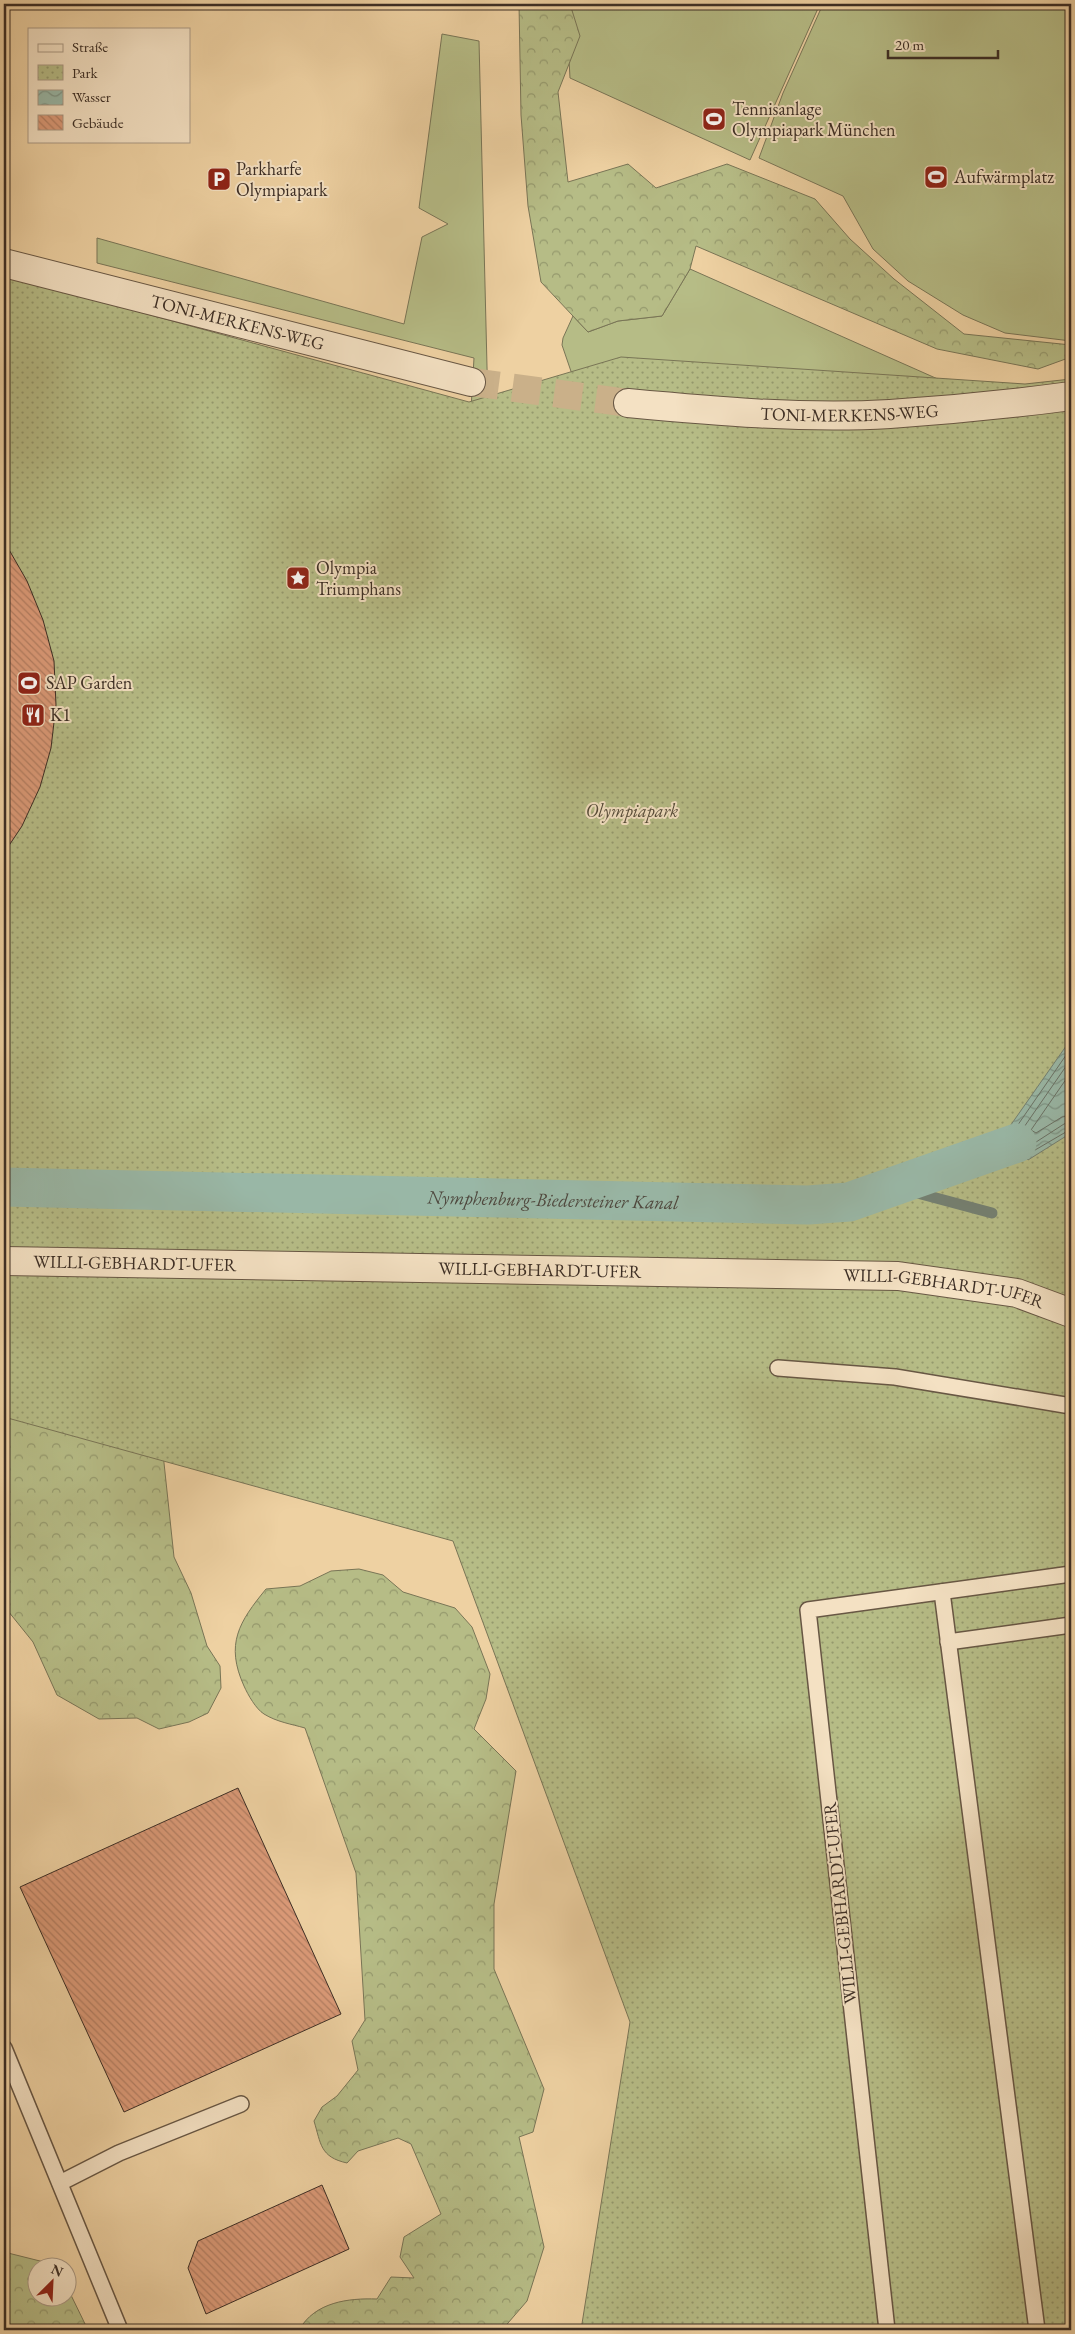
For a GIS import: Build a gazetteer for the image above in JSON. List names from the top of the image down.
{
  "streets": {
    "street": ["TONI-MERKENS-WEG", "WILLI-GEBHARDT-UFER"]
  },
  "water": ["Nymphenburg-Biedersteiner Kanal"],
  "parks": ["Olympiapark"],
  "places": {
    "sports": ["Tennisanlage Olympiapark München", "Aufwärmplatz", "SAP Garden"],
    "parking": ["Parkharfe Olympiapark"],
    "place": ["Olympia Triumphans"],
    "restaurant": ["K1"]
  },
  "legend": [
    "Straße",
    "Park",
    "Wasser",
    "Gebäude"
  ],
  "scale_bar": "20 m",
  "north": "top right"
}
